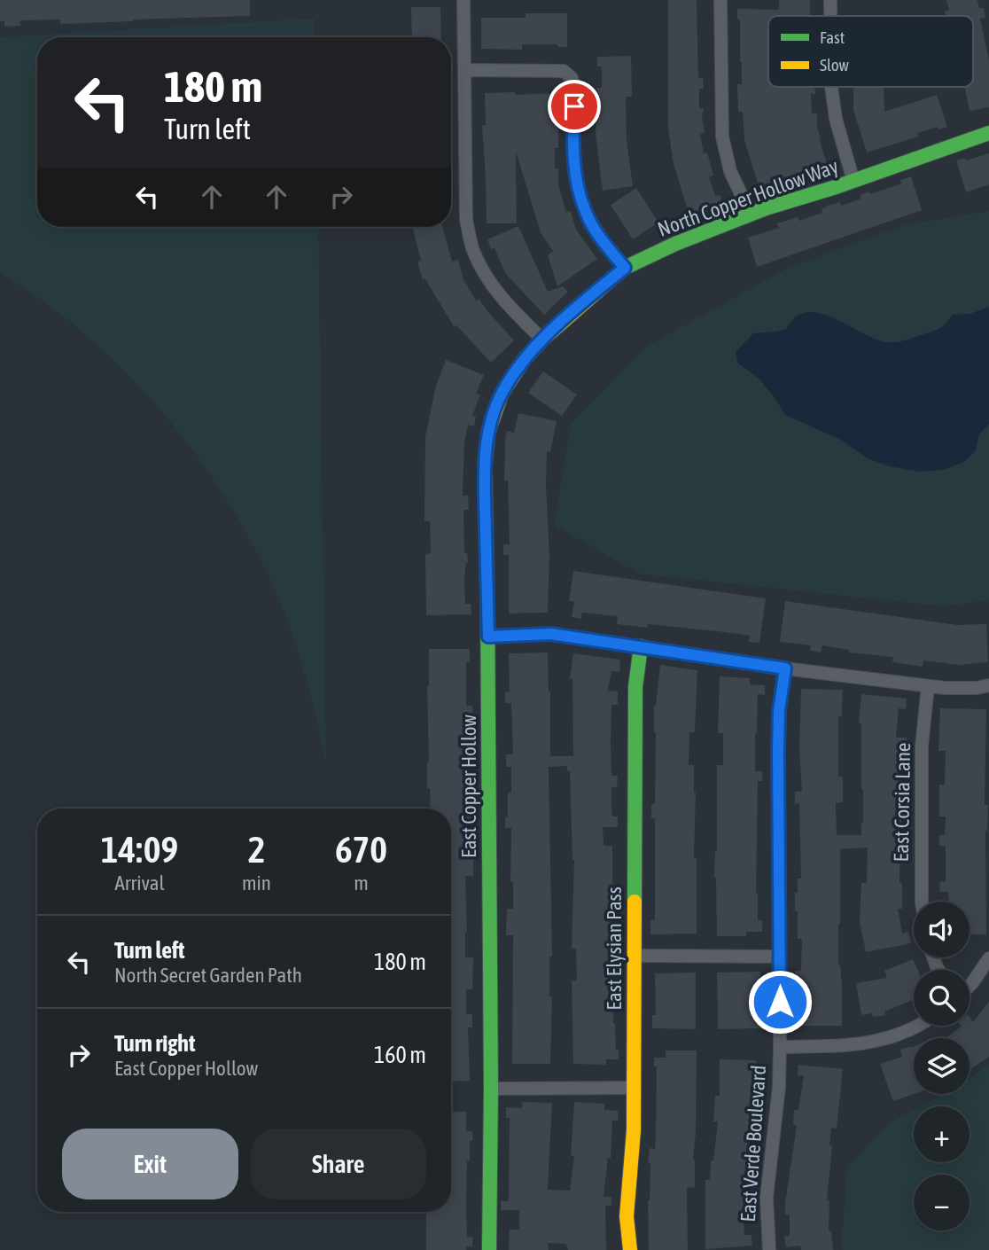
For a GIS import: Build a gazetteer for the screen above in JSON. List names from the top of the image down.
{
  "streets": {
    "street": [
      "North Copper Hollow Way",
      "East Copper Hollow",
      "East Corsia Lane",
      "East Elysian Pass",
      "East Verde Boulevard"
    ]
  },
  "crossings": [
    ["North Copper Hollow Way", "East Copper Hollow"]
  ],
  "legend": ["Fast", "Slow"],
  "page": {
    "turn": ["180 m", "Turn left"],
    "eta": [
      "14:09",
      "Arrival",
      "2",
      "min",
      "670",
      "m"
    ],
    "map_buttons": ["+", "−"],
    "list": [
      {
        "name": "Turn left",
        "note": "North Secret Garden Path",
        "value": "180 m"
      },
      {
        "name": "Turn right",
        "note": "East Copper Hollow",
        "value": "160 m"
      }
    ],
    "buttons": ["Exit", "Share"]
  }
}
